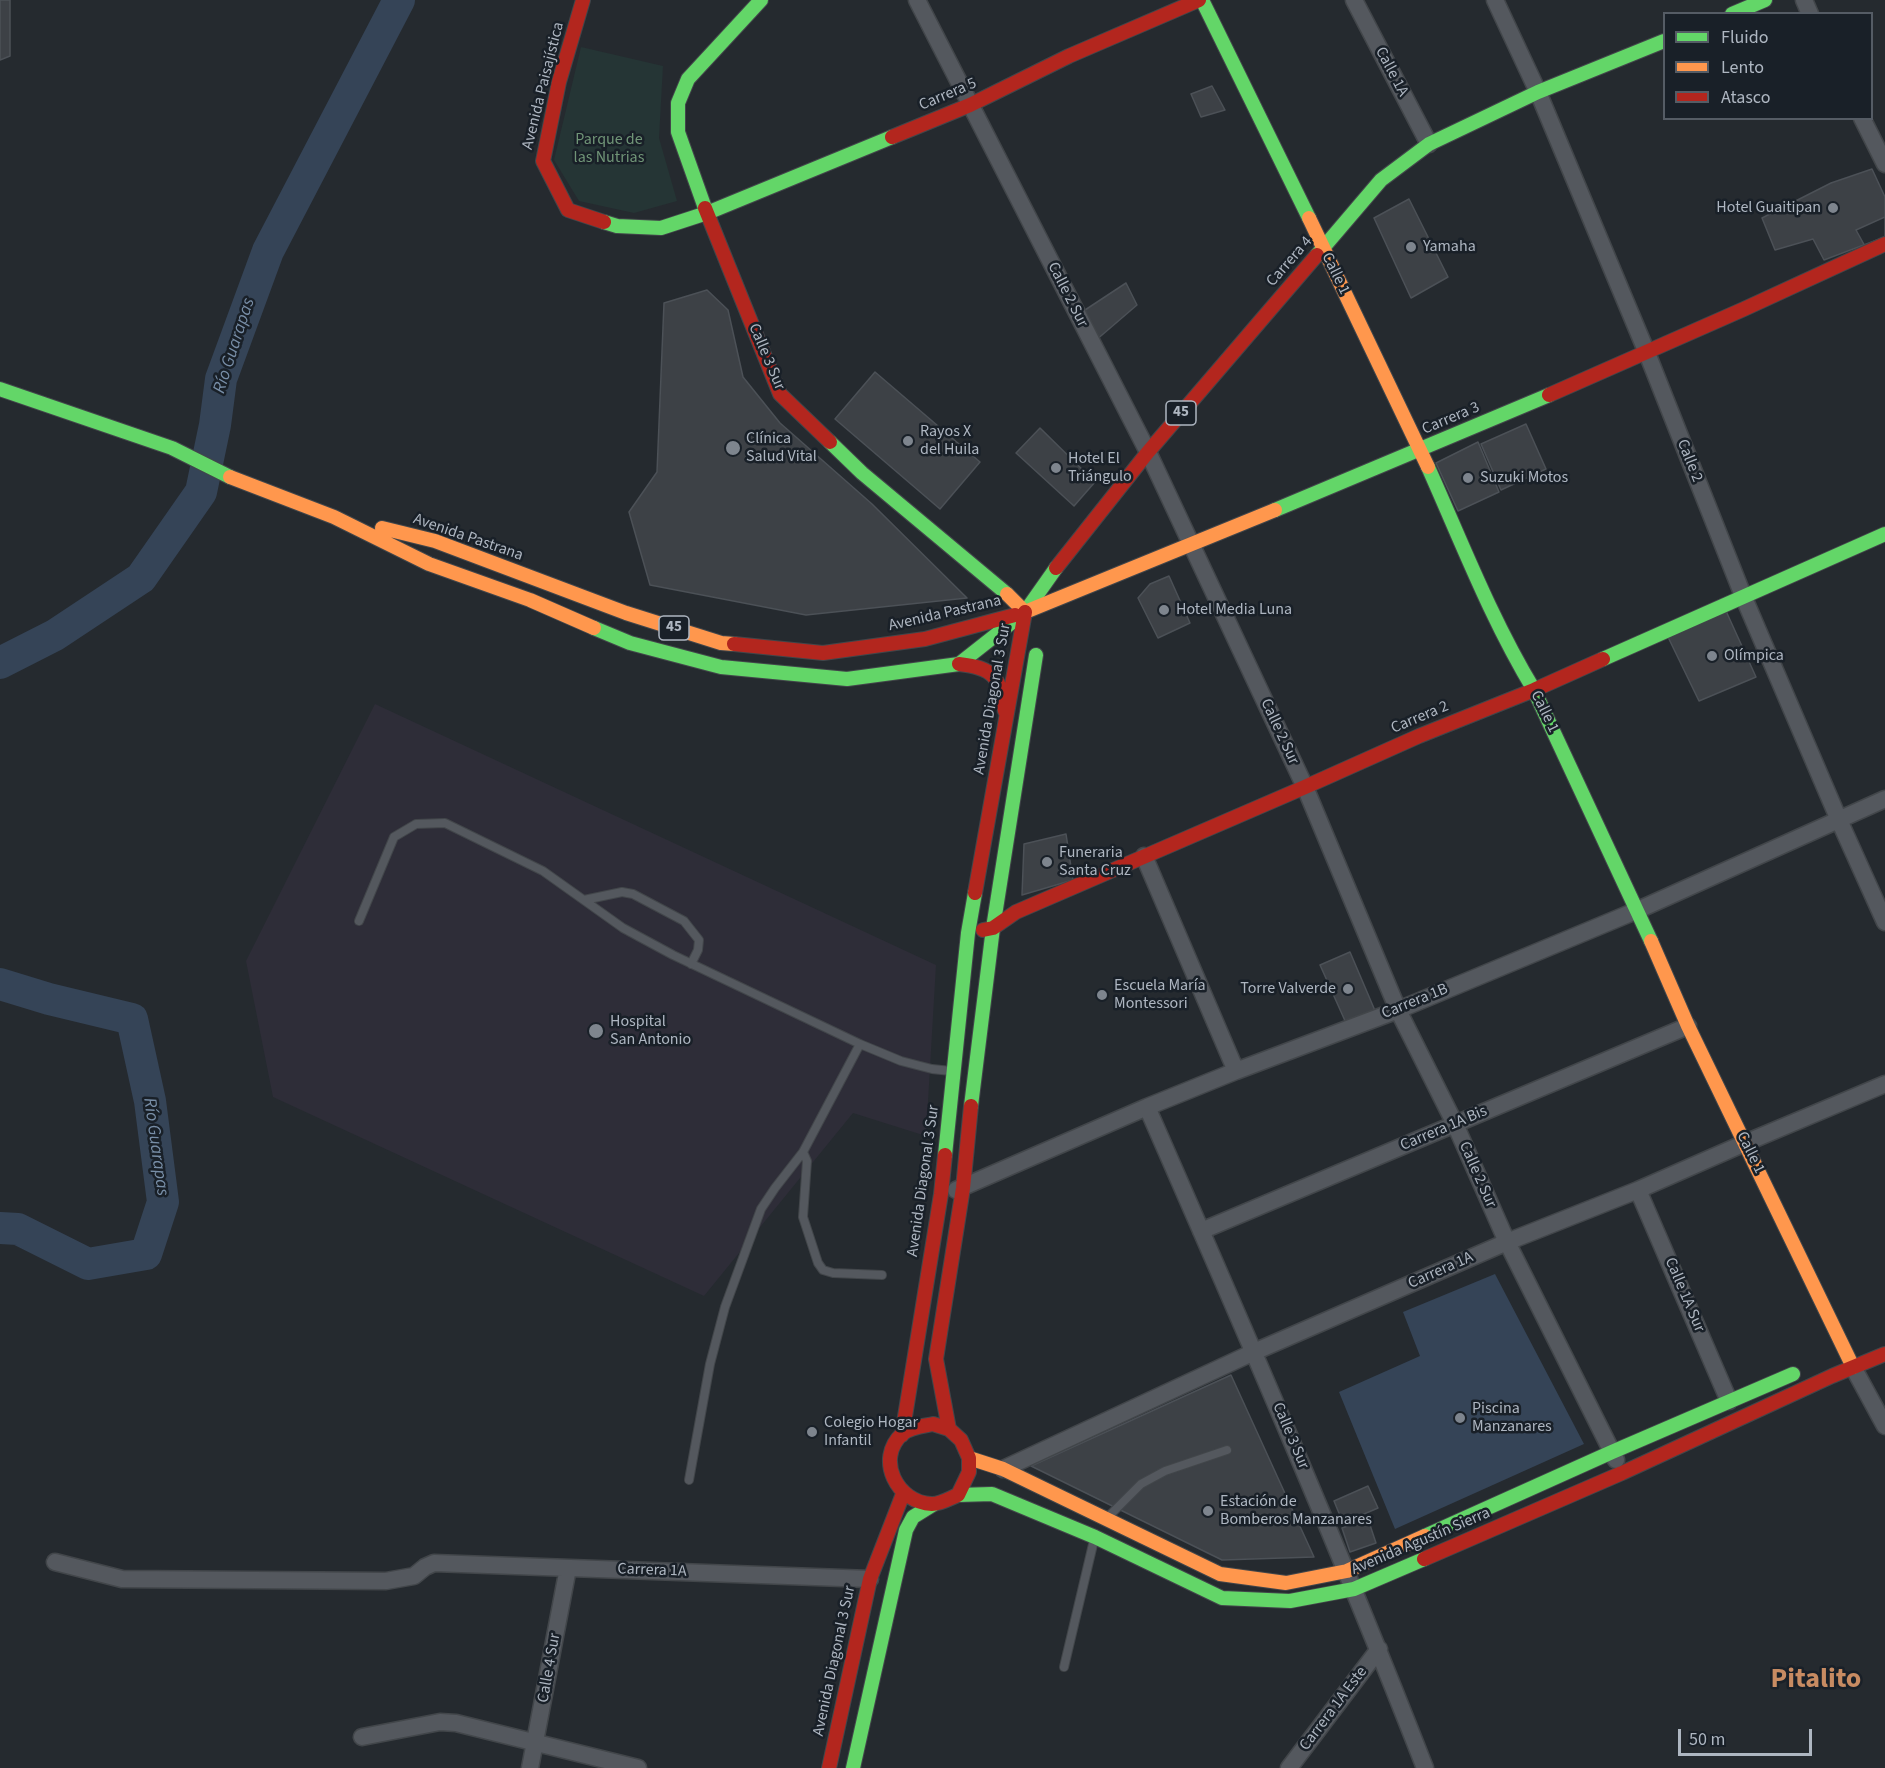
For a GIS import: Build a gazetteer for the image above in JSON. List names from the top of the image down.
{
  "streets": {
    "main road": [
      "Avenida Paisajística",
      "Carrera 5",
      "Carrera 4",
      "Calle 1",
      "Calle 3 Sur",
      "45",
      "Carrera 3",
      "Avenida Pastrana",
      "Avenida Diagonal 3 Sur",
      "Carrera 2",
      "Avenida Agustín Sierra"
    ],
    "street": [
      "Calle 1A",
      "Calle 2 Sur",
      "Calle 2",
      "Carrera 1B",
      "Carrera 1A Bis",
      "Carrera 1A",
      "Calle 1A Sur",
      "Calle 4 Sur",
      "Carrera 1A Este"
    ]
  },
  "crossings": [
    ["Calle 1A", "Carrera 4"],
    ["Avenida Paisajística", "Carrera 5"],
    ["Avenida Paisajística", "Calle 3 Sur"],
    ["Carrera 5", "Calle 1"],
    ["Carrera 5", "Calle 2 Sur"],
    ["Carrera 5", "Calle 3 Sur"],
    ["Carrera 4", "Calle 1"],
    ["Carrera 4", "Calle 2 Sur"],
    ["Carrera 4", "Calle 3 Sur"],
    ["Carrera 4", "Carrera 3"],
    ["Carrera 4", "Calle 2"],
    ["Carrera 4", "Avenida Pastrana"],
    ["Carrera 4", "Avenida Diagonal 3 Sur"],
    ["Calle 1", "Carrera 3"],
    ["Calle 1", "Carrera 2"],
    ["Calle 1", "Carrera 1B"],
    ["Calle 1", "Carrera 1A Bis"],
    ["Calle 1", "Carrera 1A"],
    ["Calle 1", "Avenida Agustín Sierra"],
    ["Calle 2 Sur", "Carrera 3"],
    ["Calle 2 Sur", "Carrera 2"],
    ["Calle 2 Sur", "Carrera 1B"],
    ["Calle 2 Sur", "Carrera 1A Bis"],
    ["Calle 2 Sur", "Carrera 1A"],
    ["Calle 2 Sur", "Avenida Agustín Sierra"],
    ["Calle 3 Sur", "Carrera 3"],
    ["Calle 3 Sur", "Avenida Pastrana"],
    ["Calle 3 Sur", "Avenida Diagonal 3 Sur"],
    ["Calle 3 Sur", "Carrera 1B"],
    ["Calle 3 Sur", "Carrera 1A Bis"],
    ["Calle 3 Sur", "Carrera 1A"],
    ["Calle 3 Sur", "Avenida Agustín Sierra"],
    ["Calle 3 Sur", "Carrera 1A Este"],
    ["Carrera 3", "Calle 2"],
    ["Carrera 3", "Avenida Pastrana"],
    ["Carrera 3", "Avenida Diagonal 3 Sur"],
    ["Calle 2", "Carrera 2"],
    ["Calle 2", "Carrera 1B"],
    ["Avenida Pastrana", "Avenida Diagonal 3 Sur"],
    ["Avenida Diagonal 3 Sur", "Carrera 2"],
    ["Avenida Diagonal 3 Sur", "Carrera 1B"],
    ["Avenida Diagonal 3 Sur", "Carrera 1A"],
    ["Avenida Diagonal 3 Sur", "Avenida Agustín Sierra"],
    ["Carrera 1A", "Calle 1A Sur"],
    ["Carrera 1A", "Avenida Agustín Sierra"],
    ["Carrera 1A", "Calle 4 Sur"],
    ["Calle 1A Sur", "Avenida Agustín Sierra"]
  ],
  "districts": ["Pitalito"],
  "water": ["Río Guarapas"],
  "parks": ["Parque de las Nutrias"],
  "places": [
    "Hotel Guaitipan",
    "Yamaha",
    "Rayos X del Huila",
    "Clínica Salud Vital",
    "Hotel El Triángulo",
    "Suzuki Motos",
    "Hotel Media Luna",
    "Olímpica",
    "Funeraria Santa Cruz",
    "Torre Valverde",
    "Escuela María Montessori",
    "Hospital San Antonio",
    "Piscina Manzanares",
    "Colegio Hogar Infantil",
    "Estación de Bomberos Manzanares"
  ],
  "legend": ["Fluido", "Lento", "Atasco"],
  "scale_bar": "50 m"
}
